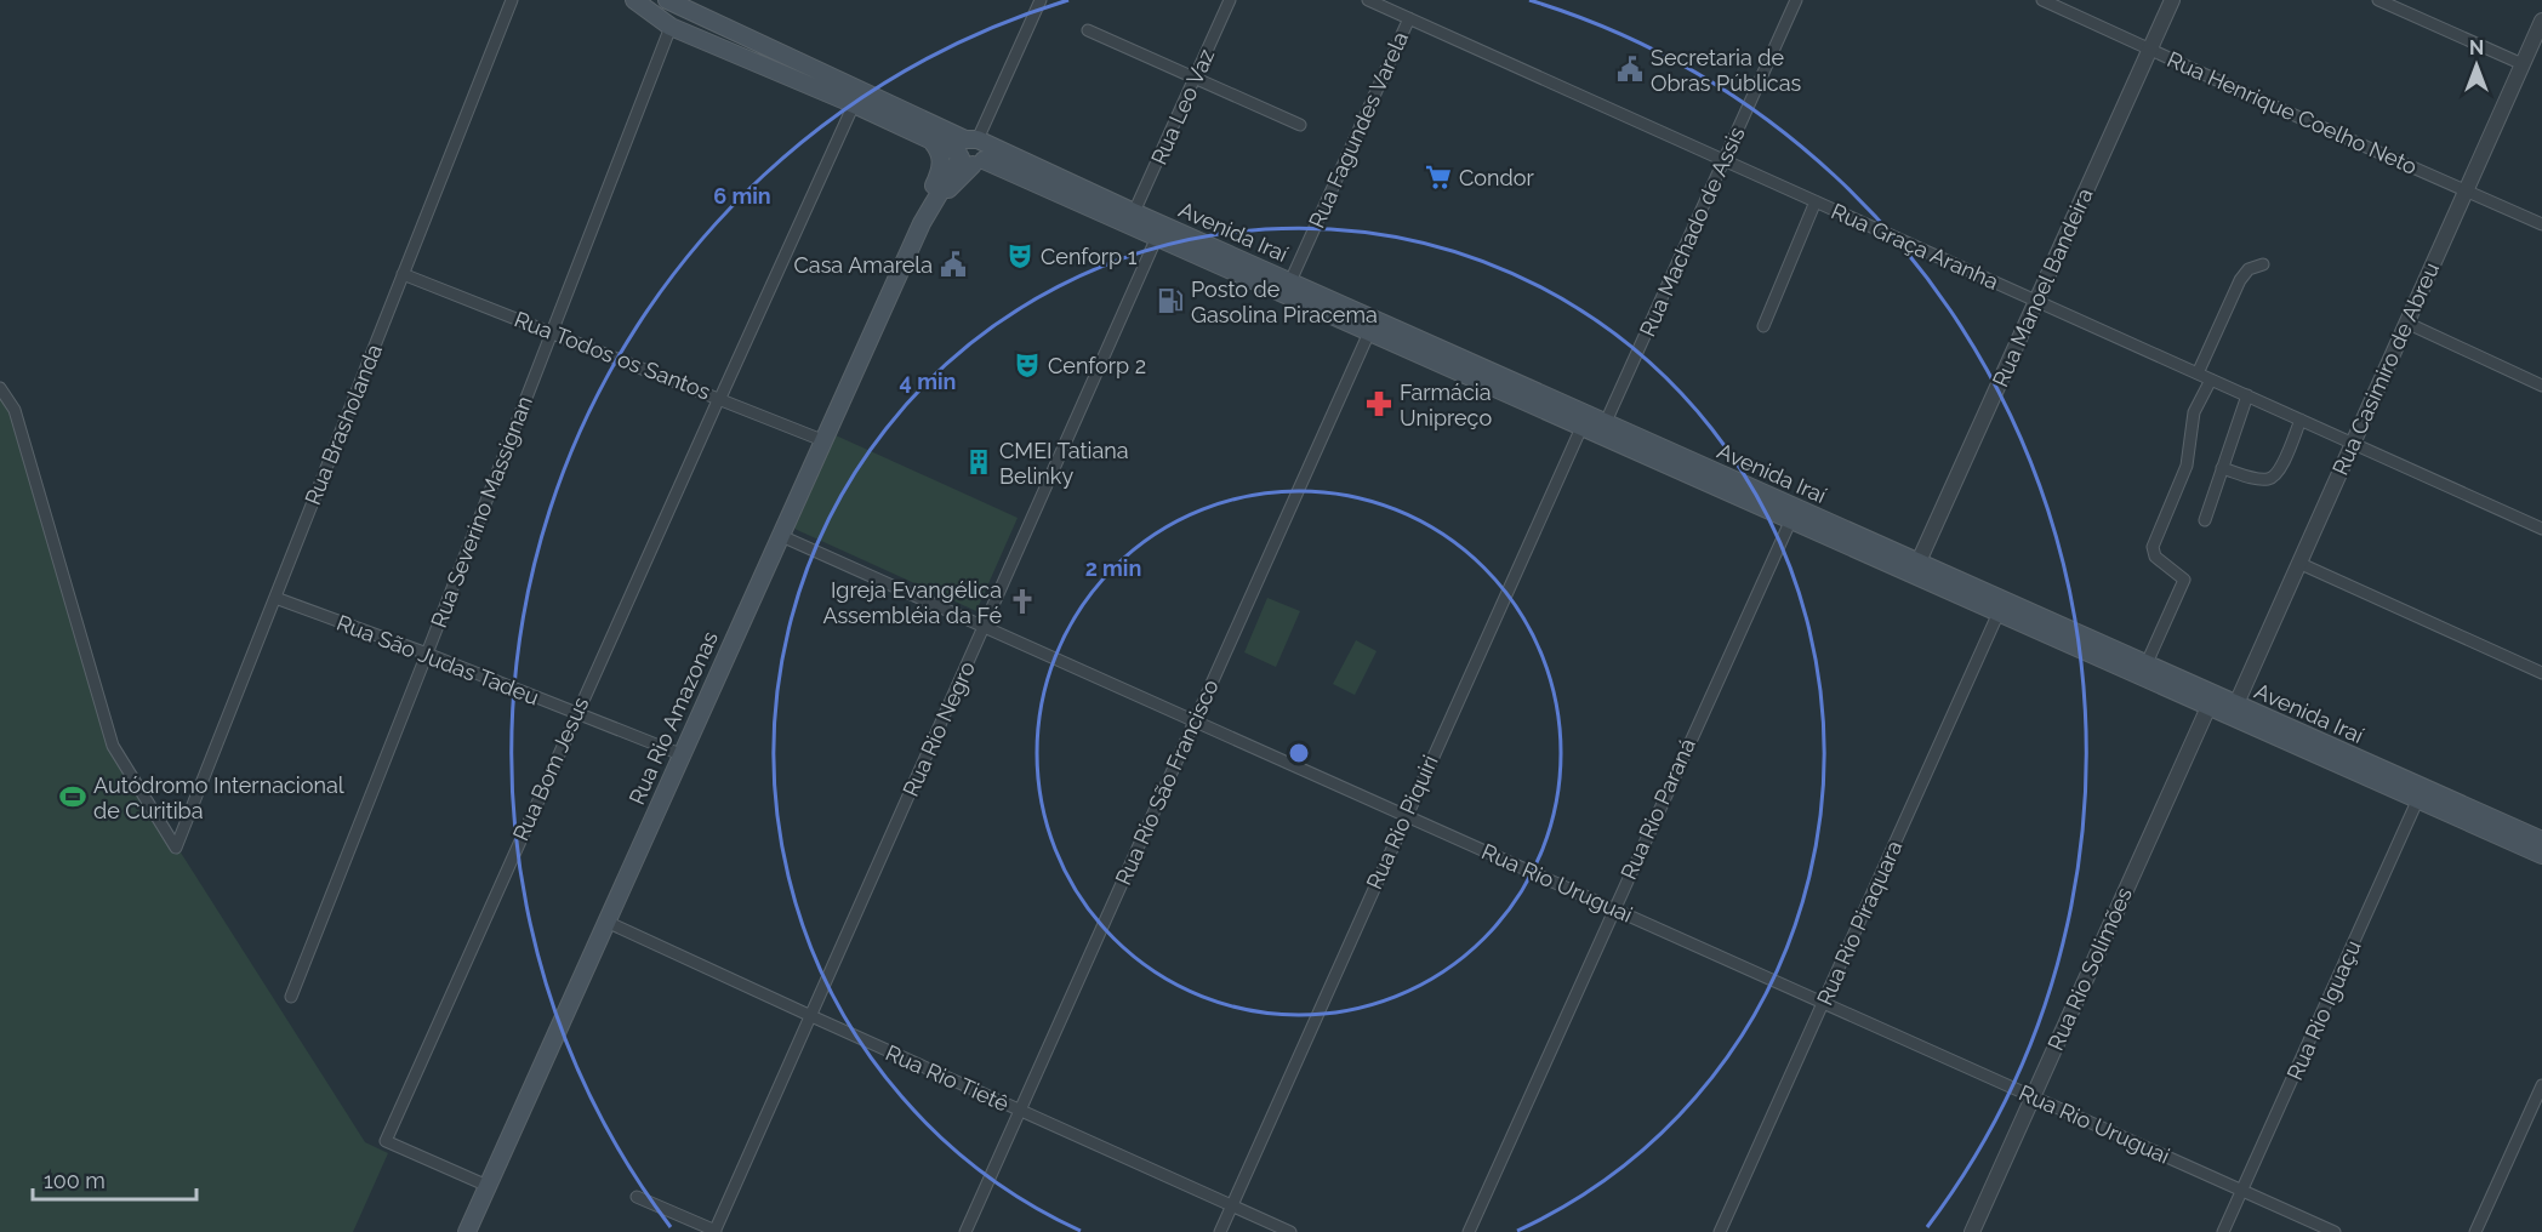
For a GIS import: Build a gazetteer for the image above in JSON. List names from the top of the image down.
{
  "streets": {
    "main road": ["Avenida Iraí", "Rua Rio Amazonas"],
    "street": [
      "Rua Leo Vaz",
      "Rua Henrique Coelho Neto",
      "Rua Fagundes Varela",
      "Rua Machado de Assis",
      "Rua Graça Aranha",
      "Rua Manoel Bandeira",
      "Rua Todos os Santos",
      "Rua Casimiro de Abreu",
      "Rua Brasholanda",
      "Rua Severino Massignan",
      "Rua São Judas Tadeu",
      "Rua Rio Negro",
      "Rua Bom Jesus",
      "Rua Rio São Francisco",
      "Rua Rio Paraná",
      "Rua Rio Piquiri",
      "Rua Rio Uruguai",
      "Rua Rio Piraquara",
      "Rua Rio Solimões",
      "Rua Rio Iguaçu",
      "Rua Rio Tietê"
    ]
  },
  "crossings": [
    ["Rua Leo Vaz", "Avenida Iraí"],
    ["Rua Henrique Coelho Neto", "Rua Manoel Bandeira"],
    ["Rua Henrique Coelho Neto", "Rua Casimiro de Abreu"],
    ["Rua Fagundes Varela", "Avenida Iraí"],
    ["Rua Fagundes Varela", "Rua Graça Aranha"],
    ["Avenida Iraí", "Rua Machado de Assis"],
    ["Avenida Iraí", "Rua Manoel Bandeira"],
    ["Avenida Iraí", "Rua Casimiro de Abreu"],
    ["Avenida Iraí", "Rua Severino Massignan"],
    ["Avenida Iraí", "Rua Rio Amazonas"],
    ["Avenida Iraí", "Rua Rio Negro"],
    ["Avenida Iraí", "Rua Bom Jesus"],
    ["Avenida Iraí", "Rua Rio São Francisco"],
    ["Avenida Iraí", "Rua Rio Paraná"],
    ["Avenida Iraí", "Rua Rio Piquiri"],
    ["Avenida Iraí", "Rua Rio Piraquara"],
    ["Avenida Iraí", "Rua Rio Solimões"],
    ["Avenida Iraí", "Rua Rio Iguaçu"],
    ["Rua Machado de Assis", "Rua Graça Aranha"],
    ["Rua Graça Aranha", "Rua Manoel Bandeira"],
    ["Rua Graça Aranha", "Rua Casimiro de Abreu"],
    ["Rua Todos os Santos", "Rua Brasholanda"],
    ["Rua Todos os Santos", "Rua Severino Massignan"],
    ["Rua Todos os Santos", "Rua Rio Amazonas"],
    ["Rua Todos os Santos", "Rua Bom Jesus"],
    ["Rua Brasholanda", "Rua São Judas Tadeu"],
    ["Rua Severino Massignan", "Rua São Judas Tadeu"],
    ["Rua São Judas Tadeu", "Rua Rio Amazonas"],
    ["Rua São Judas Tadeu", "Rua Bom Jesus"],
    ["Rua Rio Amazonas", "Rua Bom Jesus"],
    ["Rua Rio Amazonas", "Rua Rio Uruguai"],
    ["Rua Rio Amazonas", "Rua Rio Tietê"],
    ["Rua Rio Negro", "Rua Rio Uruguai"],
    ["Rua Rio Negro", "Rua Rio Tietê"],
    ["Rua Rio São Francisco", "Rua Rio Uruguai"],
    ["Rua Rio São Francisco", "Rua Rio Tietê"],
    ["Rua Rio Paraná", "Rua Rio Uruguai"],
    ["Rua Rio Piquiri", "Rua Rio Uruguai"],
    ["Rua Rio Piquiri", "Rua Rio Tietê"],
    ["Rua Rio Uruguai", "Rua Rio Piraquara"],
    ["Rua Rio Uruguai", "Rua Rio Solimões"],
    ["Rua Rio Uruguai", "Rua Rio Iguaçu"]
  ],
  "places": {
    "public building": ["Secretaria de Obras Públicas", "Casa Amarela"],
    "supermarket": ["Condor"],
    "theatre": ["Cenforp 1", "Cenforp 2"],
    "fuel station": ["Posto de Gasolina Piracema"],
    "pharmacy": ["Farmácia Unipreço"],
    "building": ["CMEI Tatiana Belinky"],
    "church": ["Igreja Evangélica Assembléia da Fé"],
    "sports": ["Autódromo Internacional de Curitiba"]
  },
  "scale_bar": "100 m",
  "north": "top",
  "rings": ["6 min", "4 min", "2 min"]
}
